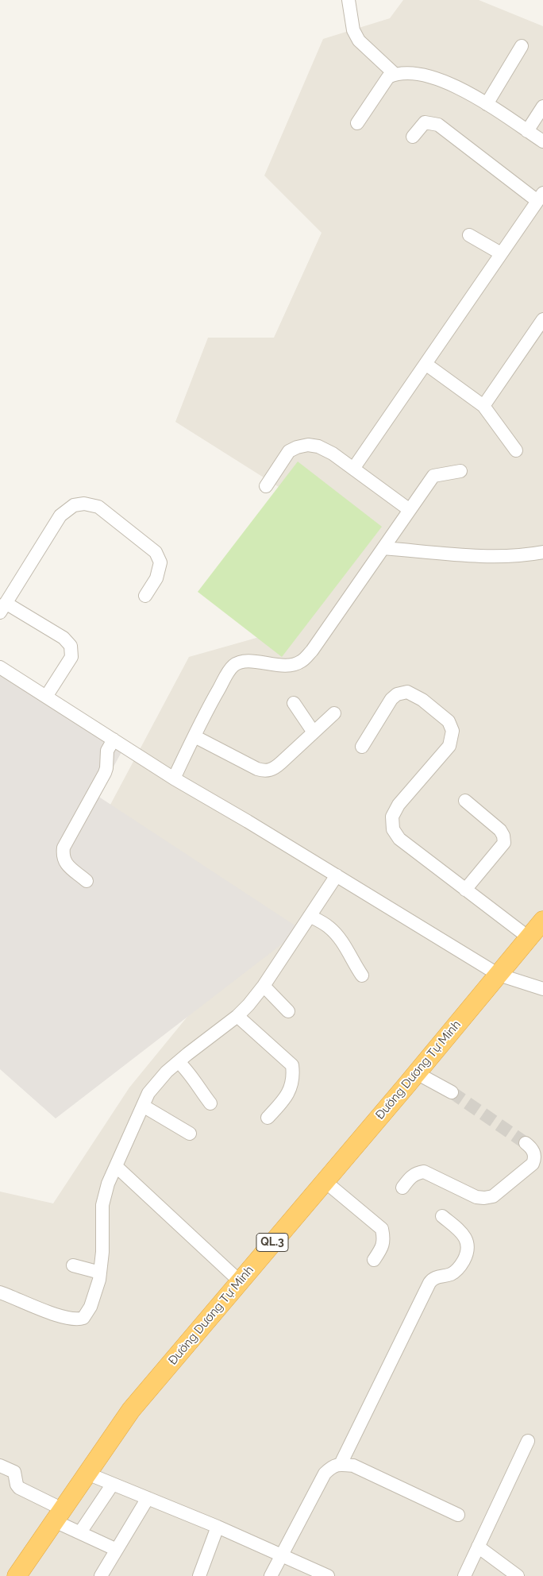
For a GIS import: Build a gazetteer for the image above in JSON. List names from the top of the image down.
{
  "streets": {
    "highway": ["Đường Dương Tự Minh", "QL.3"]
  }
}
